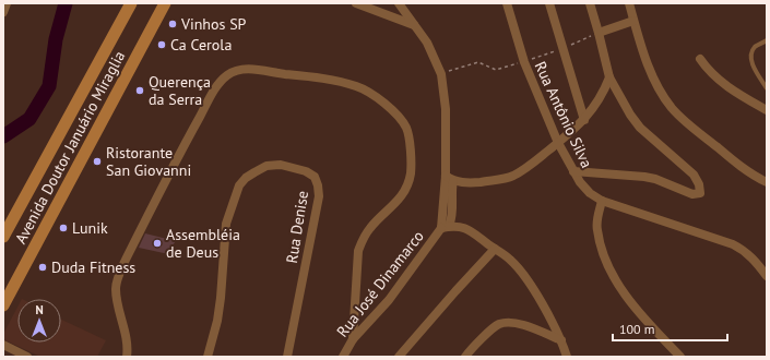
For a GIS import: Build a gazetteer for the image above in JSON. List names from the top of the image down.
{
  "streets": {
    "main road": ["Avenida Doutor Januário Miraglia"],
    "street": ["Rua Antônio Silva", "Rua Denise", "Rua José Dinamarco"]
  },
  "places": [
    "Vinhos SP",
    "Ca Cerola",
    "Querença da Serra",
    "Ristorante San Giovanni",
    "Lunik",
    "Assembléia de Deus",
    "Duda Fitness"
  ],
  "scale_bar": "100 m",
  "north": "top"
}
